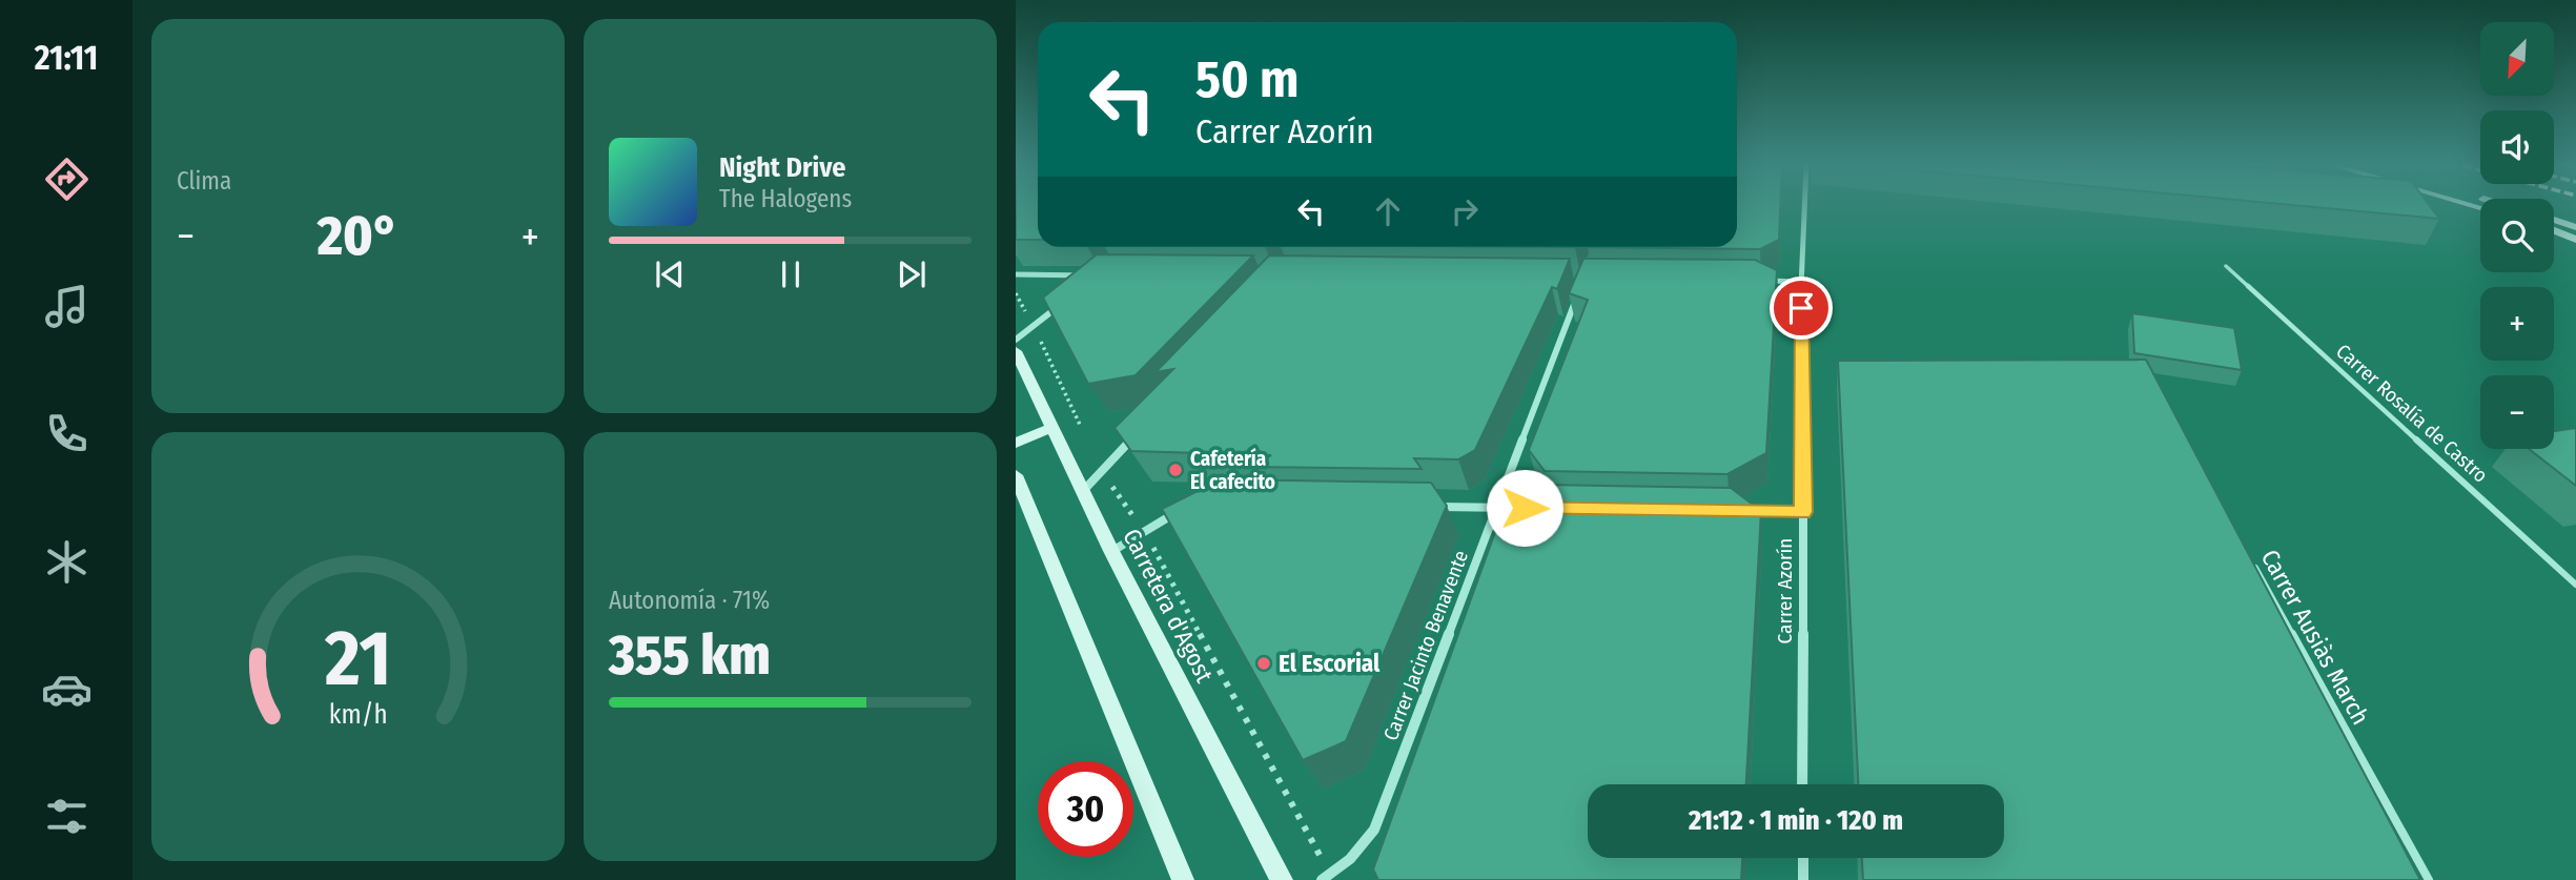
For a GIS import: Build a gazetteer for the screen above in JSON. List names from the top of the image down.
{
  "streets": {
    "main road": ["Carretera d'Agost"],
    "street": ["Carrer Azorín", "Carrer Jacinto Benavente"],
    "lane": ["Carrer Rosalía de Castro", "Carrer Ausiàs March"]
  },
  "places": ["Cafetería El cafecito", "El Escorial"],
  "north": "bottom left",
  "page": {
    "tabs": "21:11",
    "tile": [
      "Clima",
      ["Autonomía · 71%", "355 km"]
    ],
    "map_buttons": ["+", "−"],
    "turn": ["50 m", "Carrer Azorín"],
    "song": ["Night Drive", "The Halogens"],
    "heat": ["−", "20°", "+"],
    "limit": "30",
    "trip": "21:12 · 1 min · 120 m",
    "gauge": ["21", "km/h"]
  }
}
